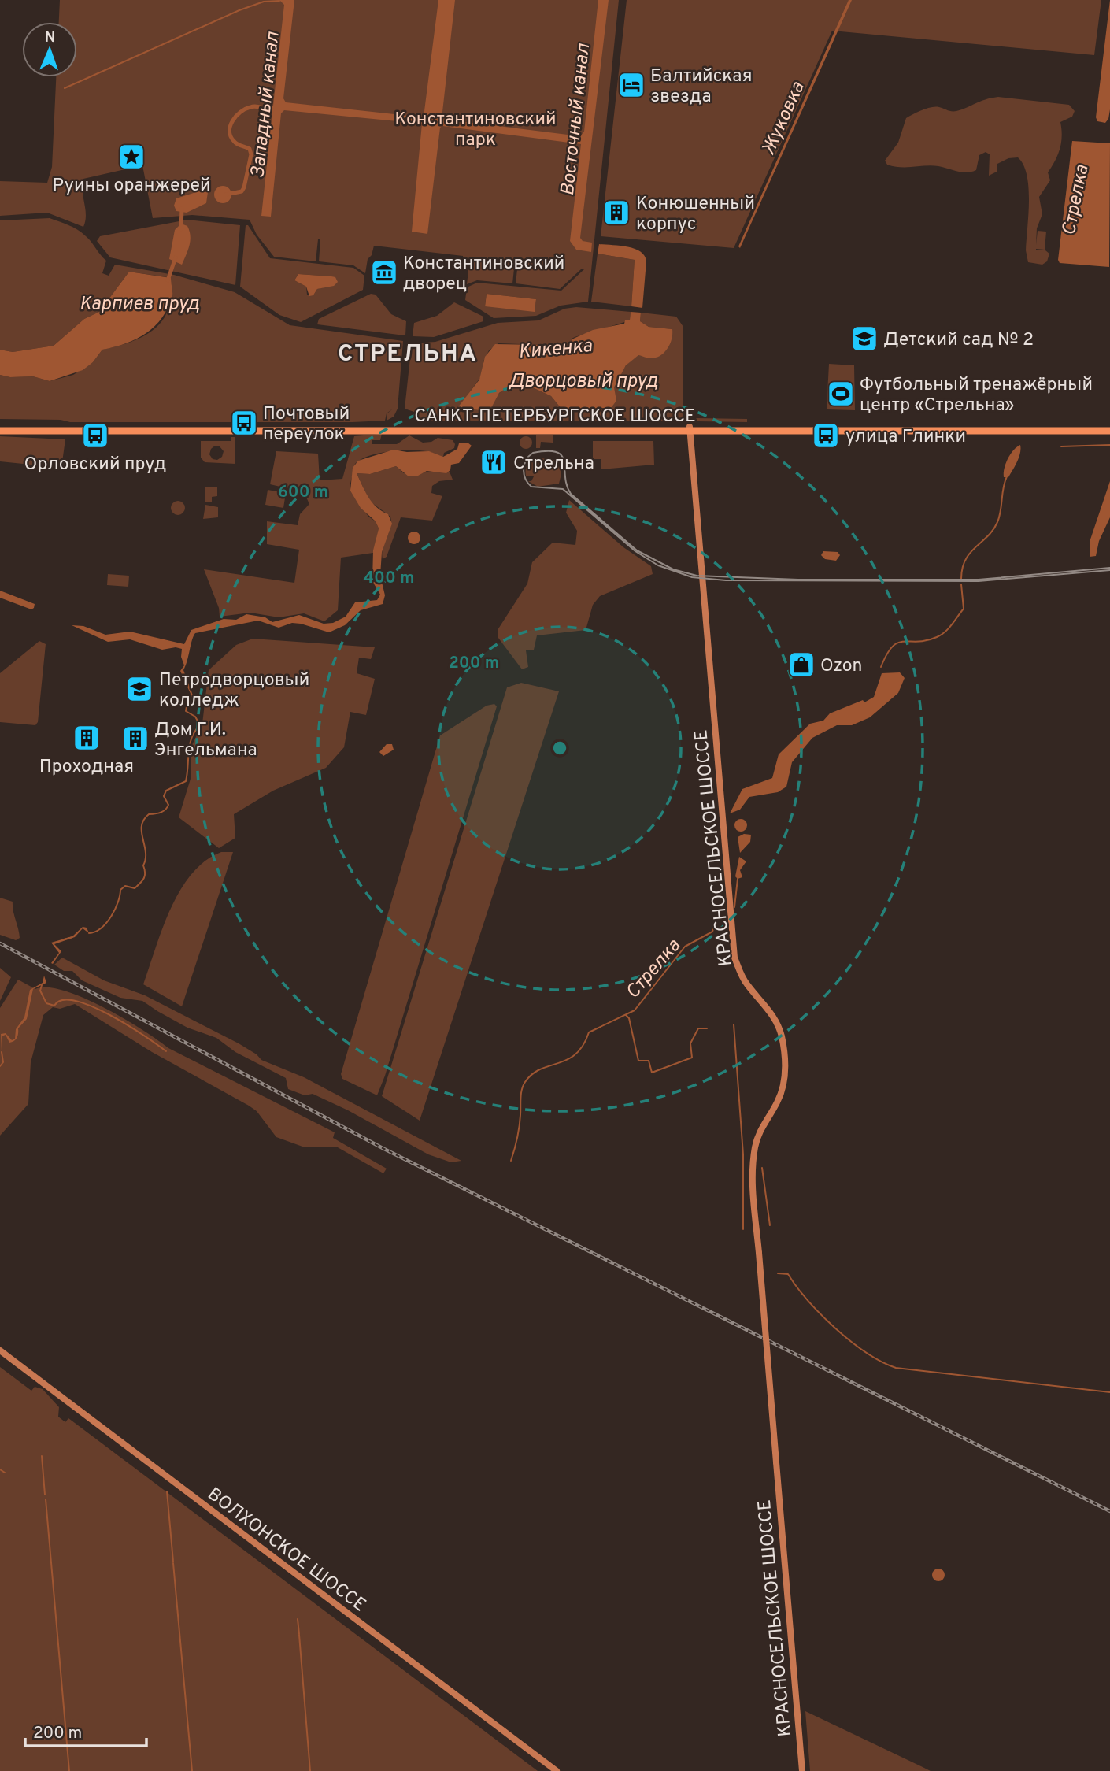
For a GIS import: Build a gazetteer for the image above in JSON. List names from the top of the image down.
{
  "streets": {
    "main road": ["САНКТ-ПЕТЕРБУРГСКОЕ ШОССЕ", "КРАСНОСЕЛЬСКОЕ ШОССЕ", "ВОЛХОНСКОЕ ШОССЕ"]
  },
  "crossings": [
    ["САНКТ-ПЕТЕРБУРГСКОЕ ШОССЕ", "КРАСНОСЕЛЬСКОЕ ШОССЕ"]
  ],
  "districts": ["СТРЕЛЬНА"],
  "water": [
    "Западный канал",
    "Жуковка",
    "Восточный канал",
    "Стрелка",
    "Карпиев пруд",
    "Кикенка",
    "Дворцовый пруд"
  ],
  "parks": ["Константиновский парк"],
  "places": {
    "hotel": ["Балтийская звезда"],
    "place": ["Руины оранжерей"],
    "building": ["Конюшенный корпус", "Проходная", "Дом Г.И. Энгельмана"],
    "museum": ["Константиновский дворец"],
    "school or university": ["Детский сад № 2", "Петродворцовый колледж"],
    "sports": ["Футбольный тренажёрный центр «Стрельна»"],
    "bus stop": ["Почтовый переулок", "Орловский пруд", "улица Глинки"],
    "restaurant": ["Стрельна"],
    "shop": ["Ozon"]
  },
  "scale_bar": "200 m",
  "north": "top",
  "rings": ["600 m", "400 m", "200 m"]
}
